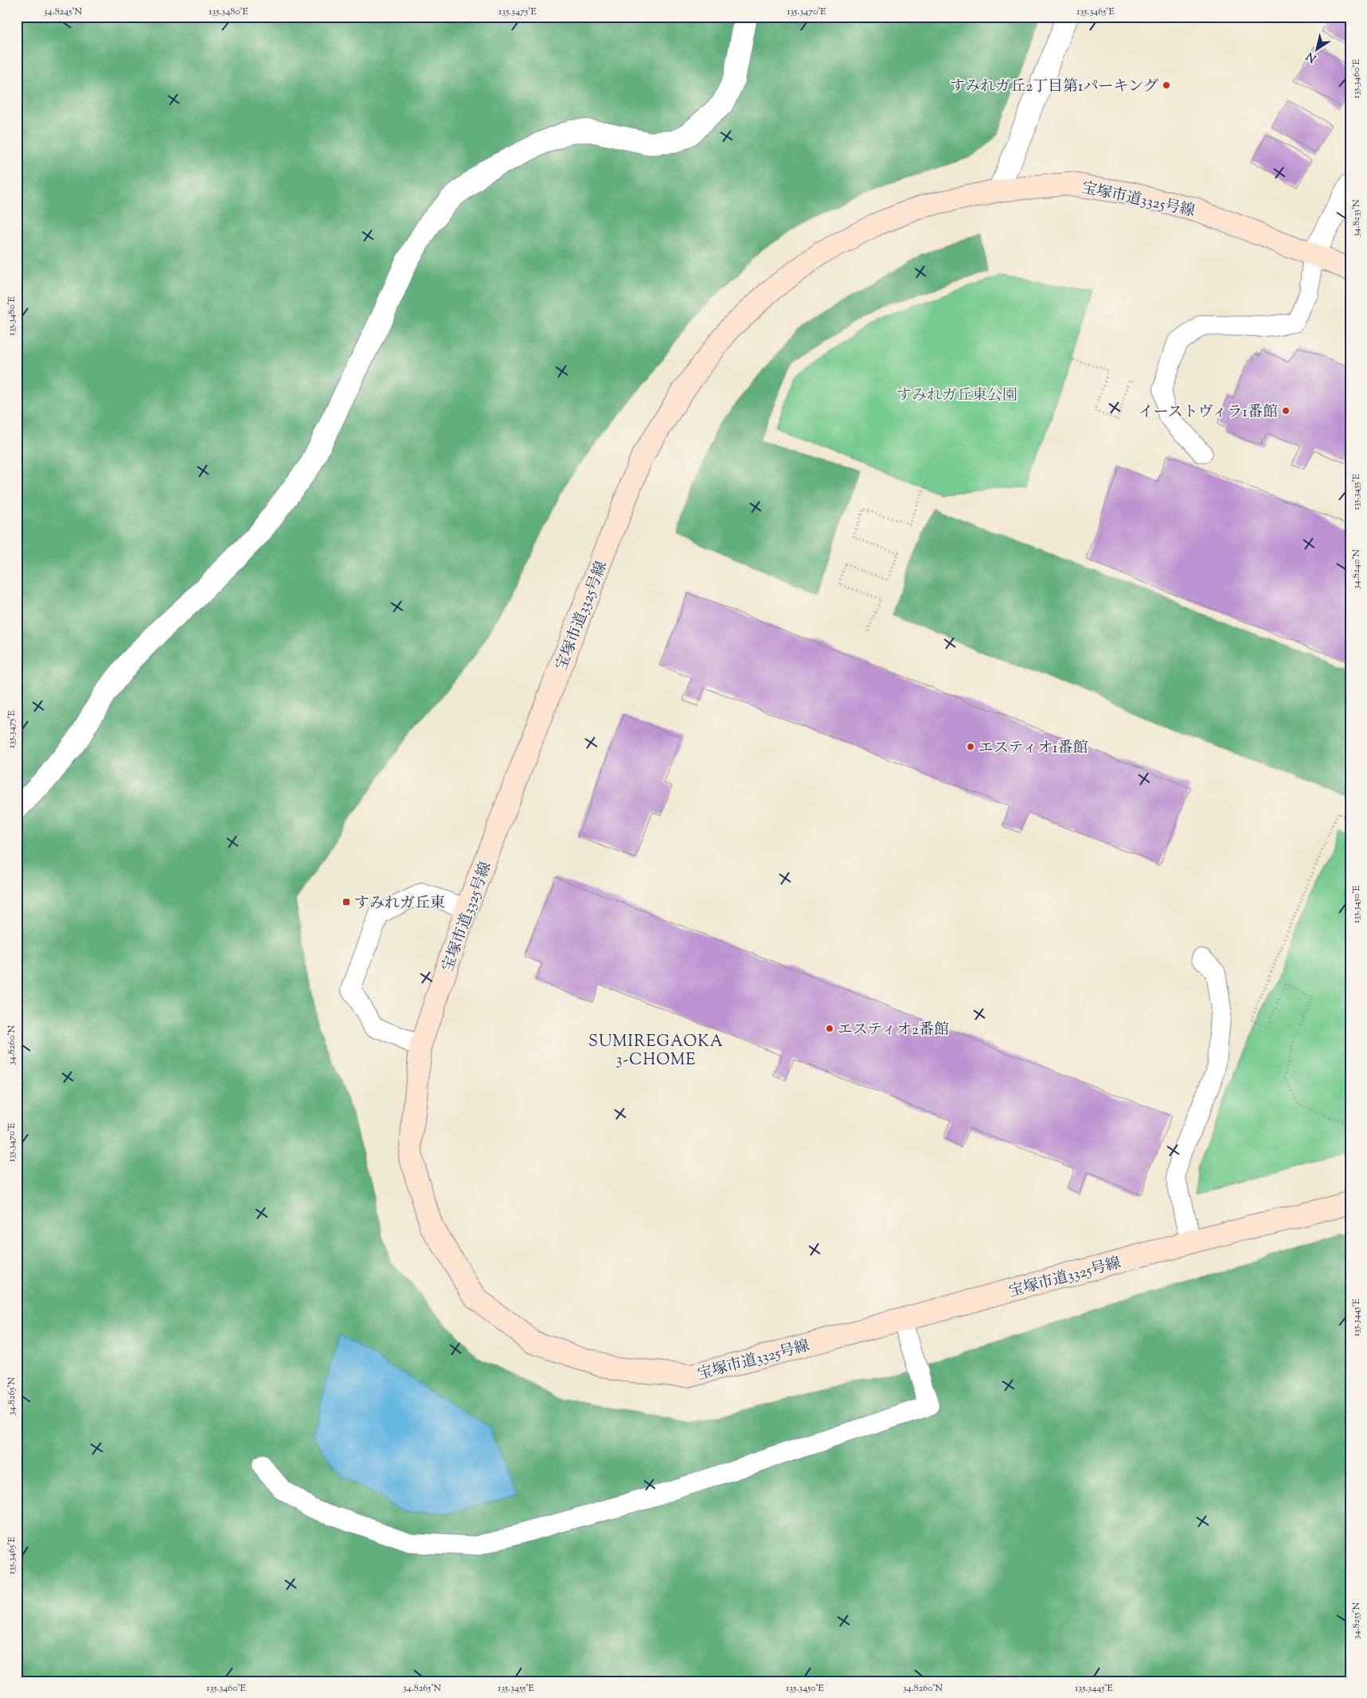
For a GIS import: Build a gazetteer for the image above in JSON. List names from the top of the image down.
{
  "streets": {
    "street": ["宝塚市道3325号線"]
  },
  "districts": ["SUMIREGAOKA 3-CHOME"],
  "parks": ["すみれガ丘東公園"],
  "places": {
    "other": [
      "すみれガ丘2丁目第1パーキング",
      "イーストヴィラ1番館",
      "エスティオ1番館",
      "エスティオ2番館"
    ],
    "transit": ["すみれガ丘東"]
  },
  "north": "bottom left",
  "coordinates": [
    "34.8245°N",
    "135.3480°E",
    "135.3475°E",
    "135.3470°E",
    "135.3465°E",
    "135.3460°E",
    "34.8235°N",
    "135.3455°E",
    "34.8240°N",
    "135.3450°E",
    "34.8260°N",
    "135.3445°E",
    "34.8265°N",
    "34.8255°N"
  ]
}
